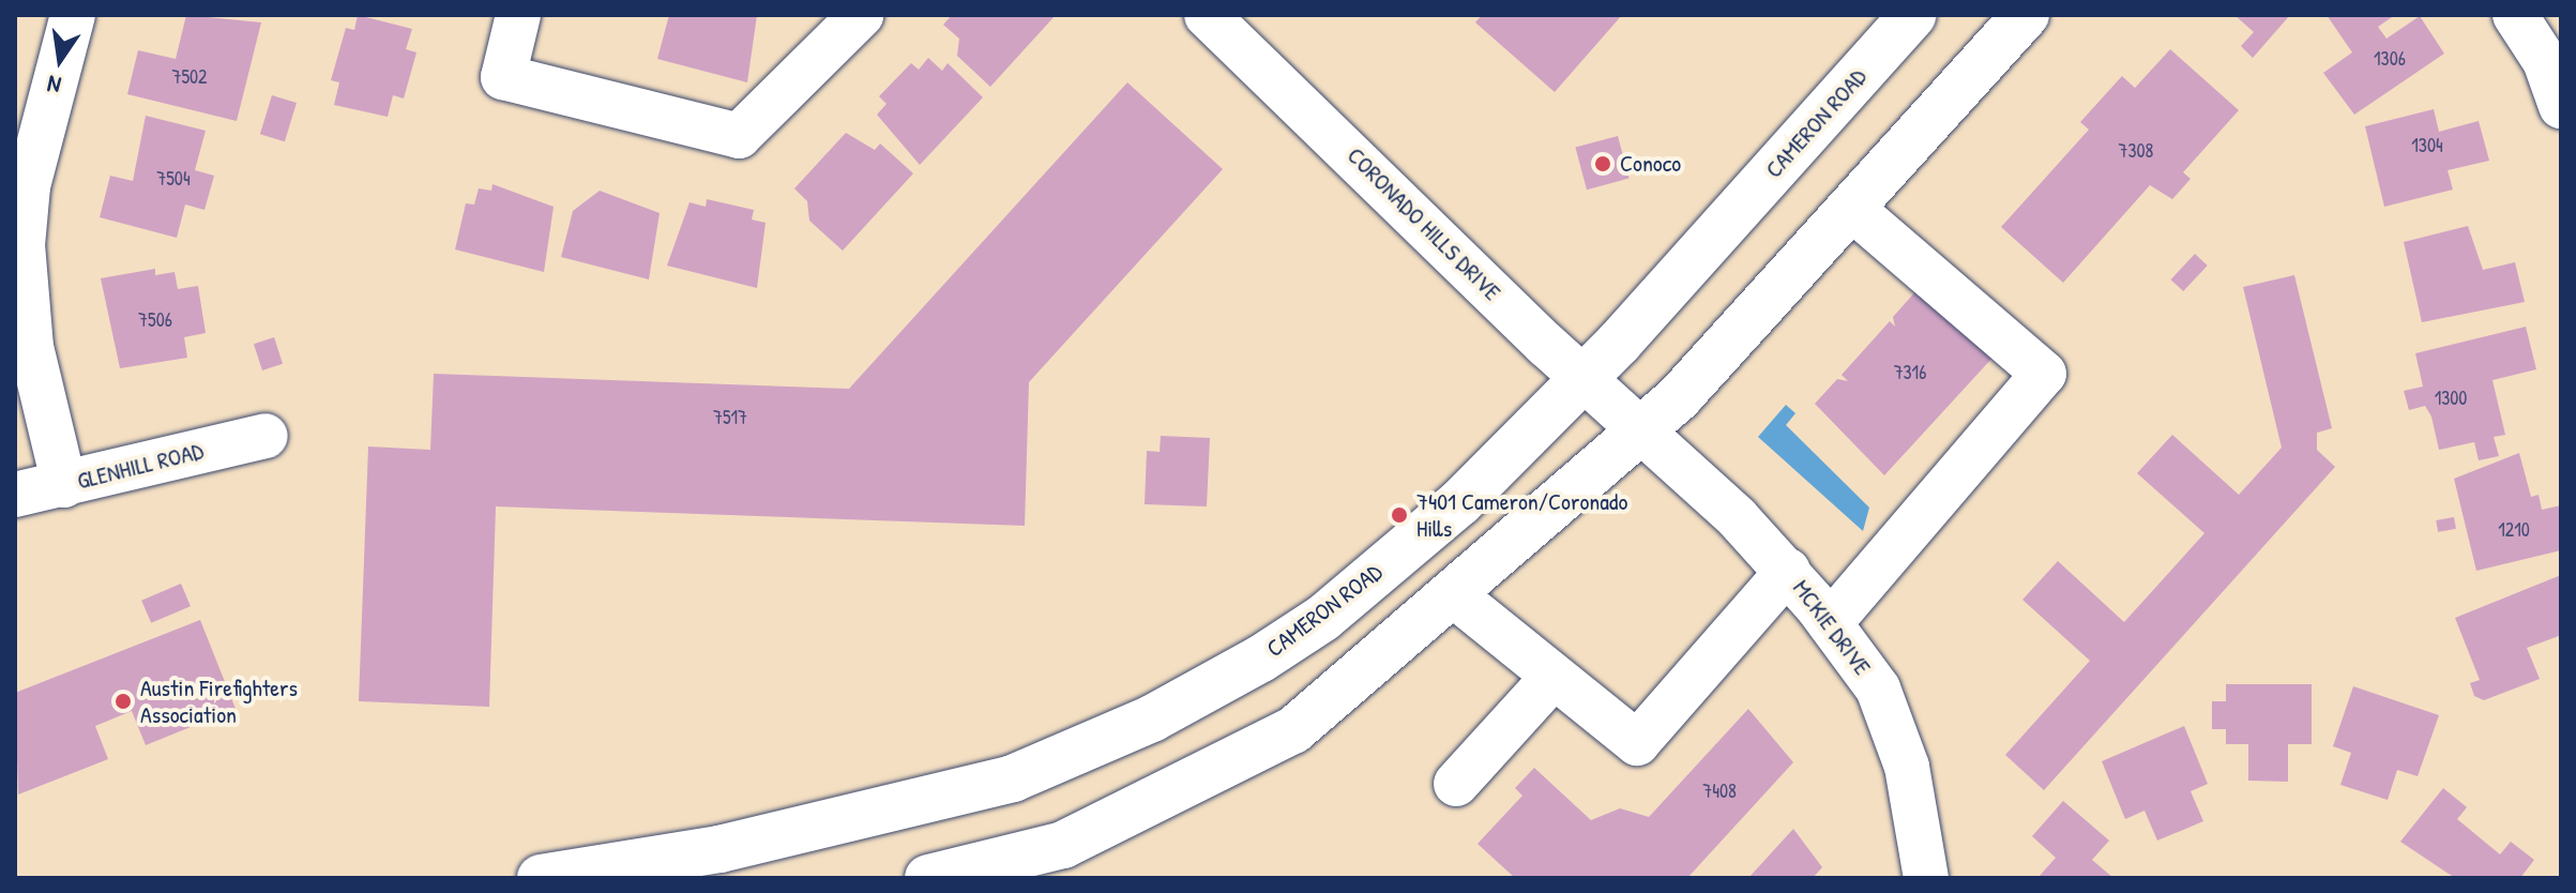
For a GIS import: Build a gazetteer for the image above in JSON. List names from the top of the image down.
{
  "streets": {
    "main road": ["CAMERON ROAD"],
    "street": ["CORONADO HILLS DRIVE", "GLENHILL ROAD", "MCKIE DRIVE"]
  },
  "crossings": [
    ["CAMERON ROAD", "CORONADO HILLS DRIVE"],
    ["CORONADO HILLS DRIVE", "MCKIE DRIVE"]
  ],
  "places": ["Conoco", "7401 Cameron/Coronado Hills", "Austin Firefighters Association"],
  "house_numbers": [
    "1306",
    "7502",
    "1304",
    "7308",
    "7504",
    "7506",
    "7316",
    "1300",
    "7517",
    "1210",
    "7408"
  ],
  "north": "bottom"
}
